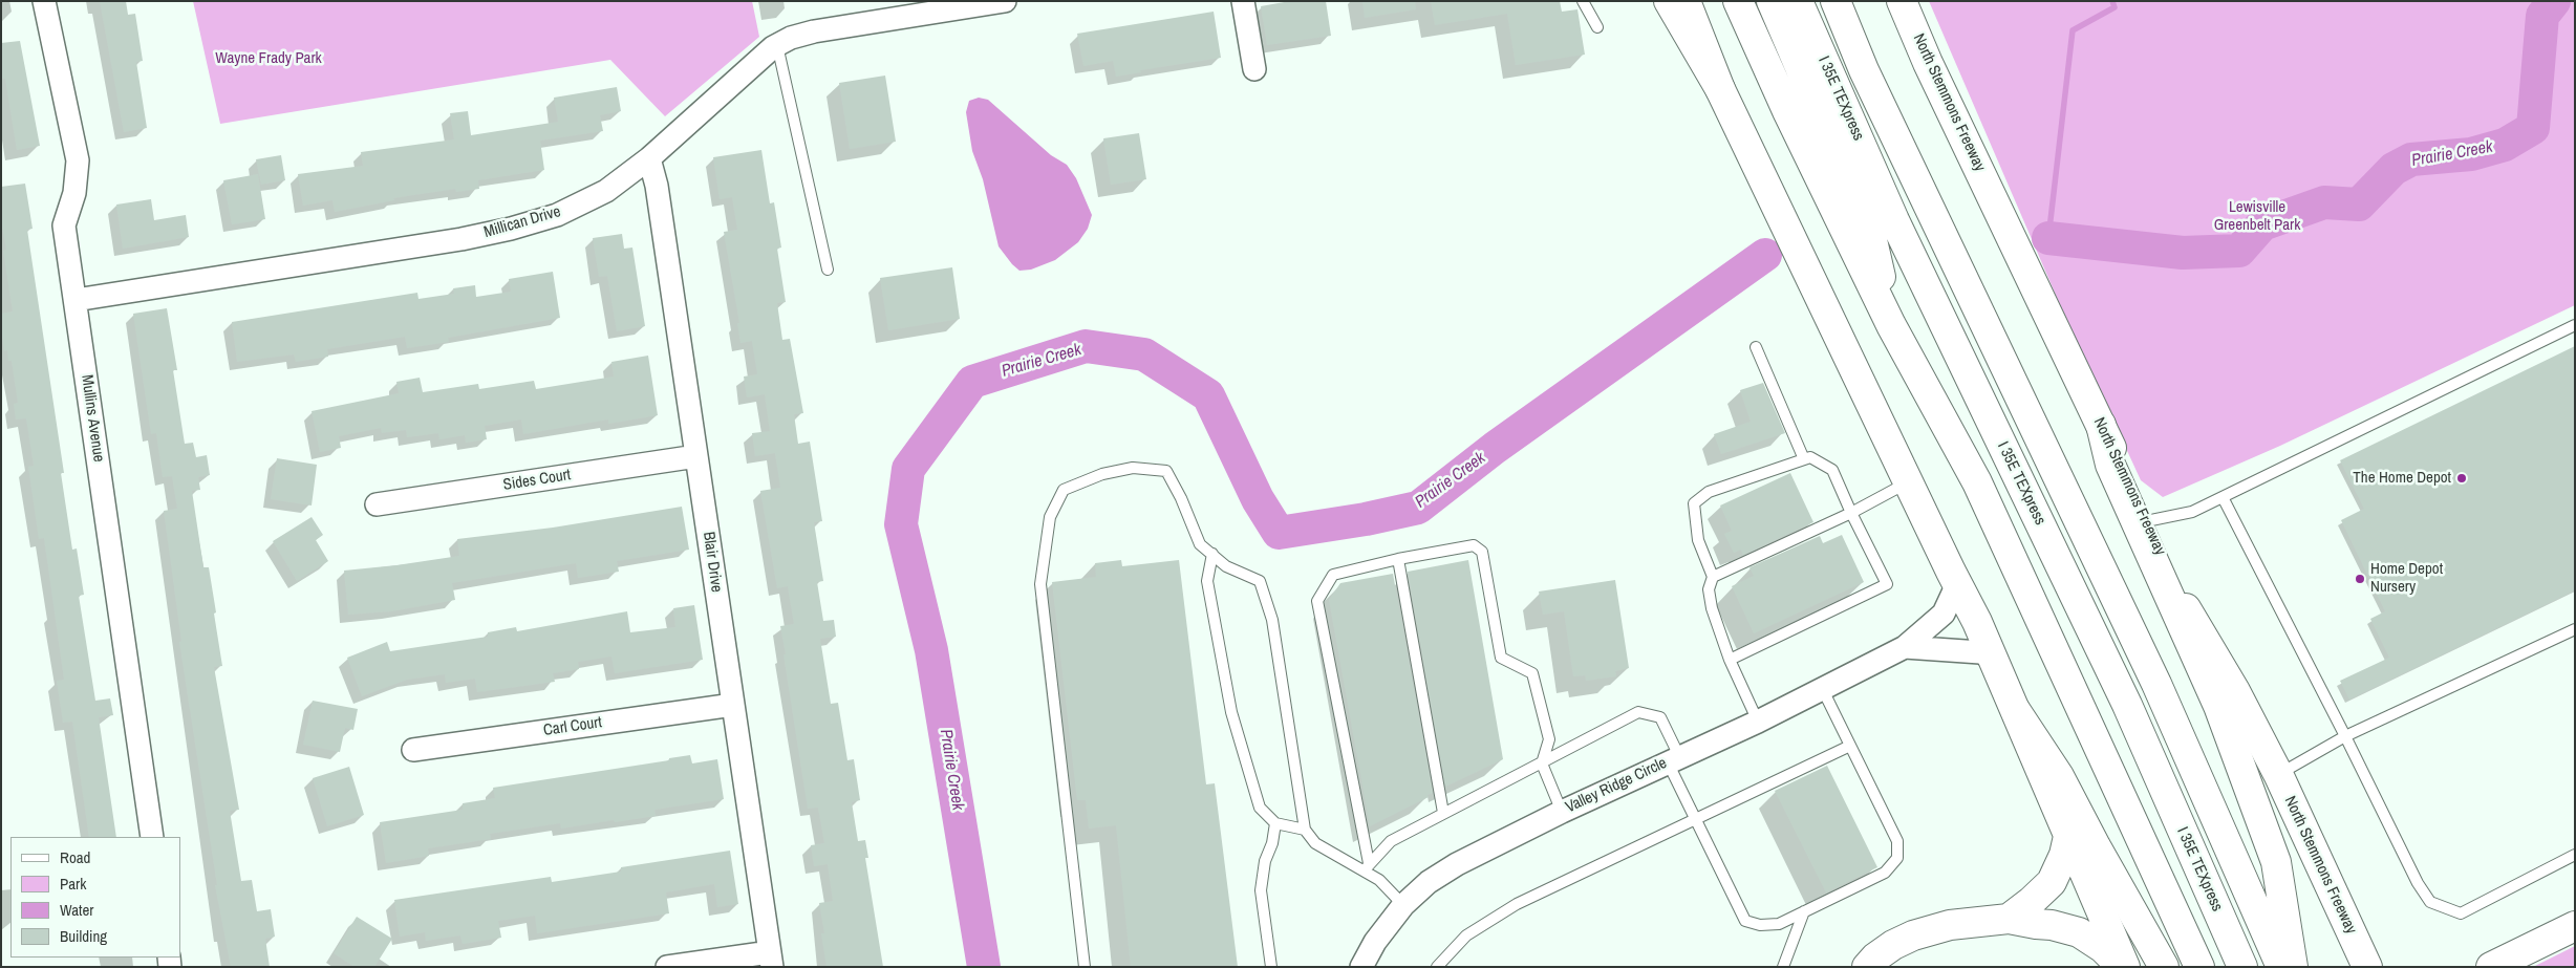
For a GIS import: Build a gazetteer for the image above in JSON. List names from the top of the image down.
{
  "streets": {
    "main road": ["I 35E TEXpress", "North Stemmons Freeway"],
    "street": [
      "Millican Drive",
      "Mullins Avenue",
      "Sides Court",
      "Blair Drive",
      "Carl Court",
      "Valley Ridge Circle"
    ]
  },
  "crossings": [
    ["Millican Drive", "Mullins Avenue"],
    ["Millican Drive", "Blair Drive"],
    ["Sides Court", "Blair Drive"],
    ["Blair Drive", "Carl Court"]
  ],
  "water": ["Prairie Creek"],
  "parks": ["Wayne Frady Park", "Lewisville Greenbelt Park"],
  "places": ["The Home Depot", "Home Depot Nursery"],
  "legend": [
    "Road",
    "Park",
    "Water",
    "Building"
  ]
}
